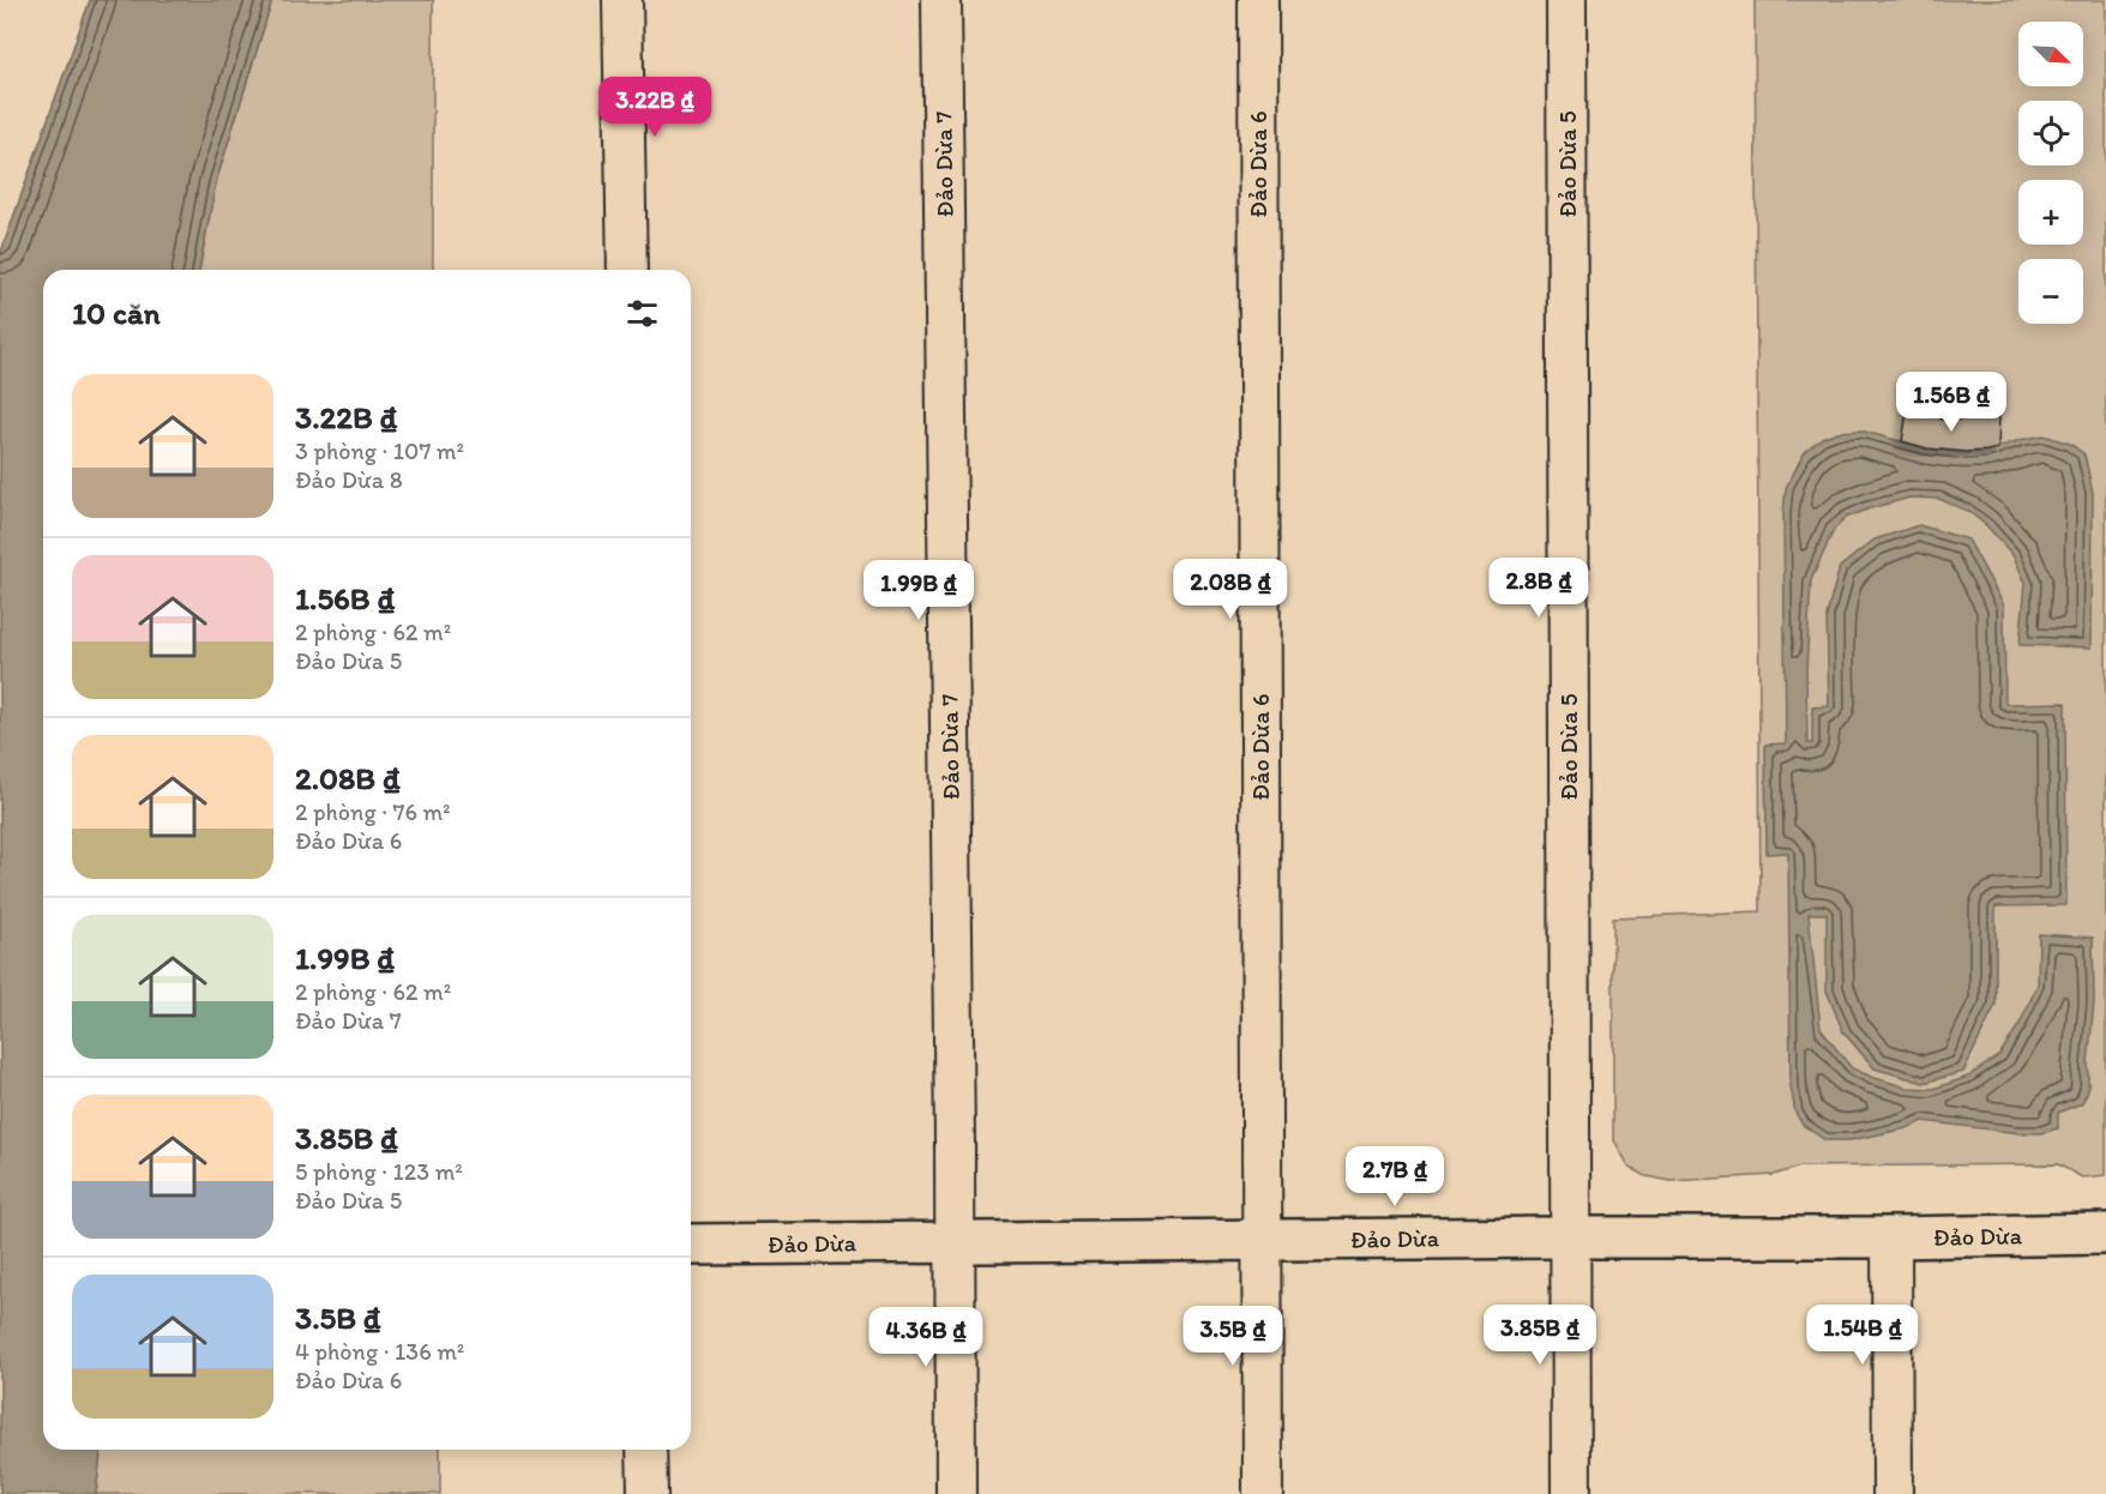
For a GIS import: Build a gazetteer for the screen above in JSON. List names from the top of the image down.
{
  "streets": {
    "street": [
      "Đảo Dừa 7",
      "Đảo Dừa 6",
      "Đảo Dừa 5",
      "Đảo Dừa"
    ]
  },
  "crossings": [
    ["Đảo Dừa 7", "Đảo Dừa"],
    ["Đảo Dừa 6", "Đảo Dừa"],
    ["Đảo Dừa 5", "Đảo Dừa"]
  ],
  "north": "bottom right",
  "page": {
    "map_buttons": ["+", "−"],
    "price": [
      "3.22B ₫",
      "1.56B ₫",
      "2.8B ₫",
      "2.08B ₫",
      "1.99B ₫",
      "2.7B ₫",
      "3.85B ₫",
      "1.54B ₫",
      "3.5B ₫",
      "4.36B ₫"
    ],
    "heading": "10 căn",
    "list": [
      {
        "name": "3.22B ₫",
        "note": "3 phòng · 107 m² · Đảo Dừa 8"
      },
      {
        "name": "1.56B ₫",
        "note": "2 phòng · 62 m² · Đảo Dừa 5"
      },
      {
        "name": "2.08B ₫",
        "note": "2 phòng · 76 m² · Đảo Dừa 6"
      },
      {
        "name": "1.99B ₫",
        "note": "2 phòng · 62 m² · Đảo Dừa 7"
      },
      {
        "name": "3.85B ₫",
        "note": "5 phòng · 123 m² · Đảo Dừa 5"
      },
      {
        "name": "3.5B ₫",
        "note": "4 phòng · 136 m² · Đảo Dừa 6"
      }
    ]
  }
}
